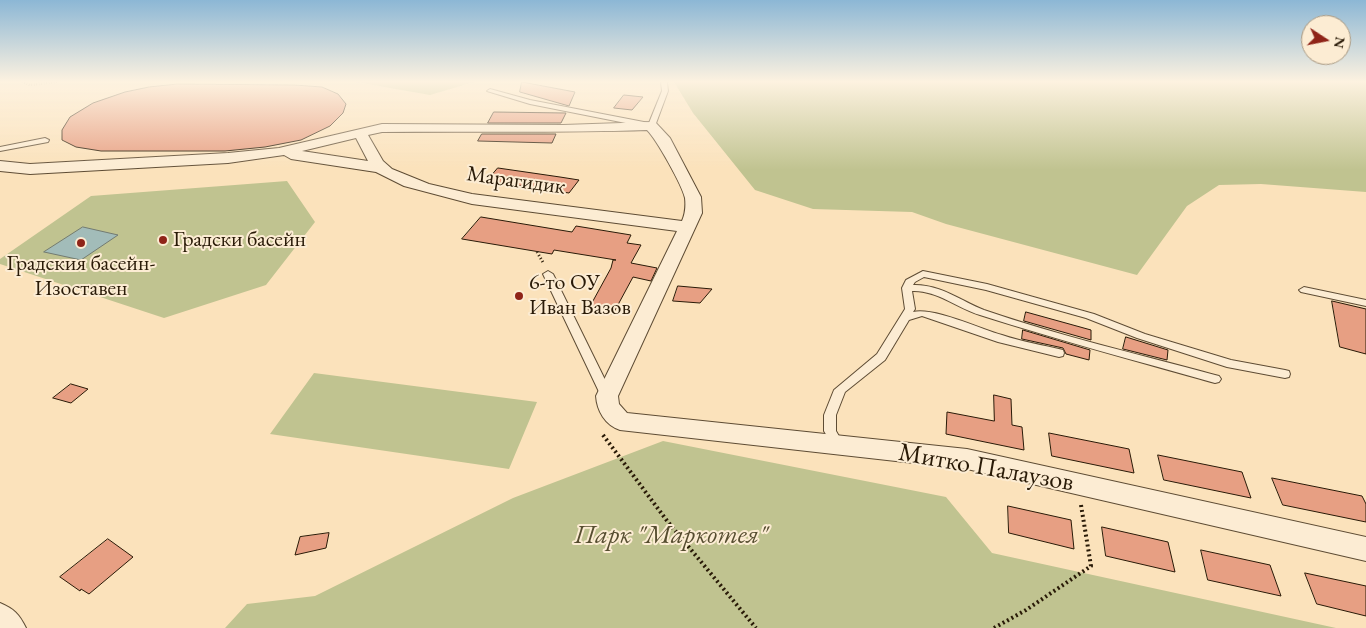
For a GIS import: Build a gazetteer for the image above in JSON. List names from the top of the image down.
{
  "streets": {
    "street": ["Марагидик", "Митко Палаузов"]
  },
  "parks": ["Парк \"Маркотея\""],
  "places": ["Градски басейн", "Градския басейн- Изоставен", "6-то ОУ Иван Вазов"],
  "north": "right"
}
